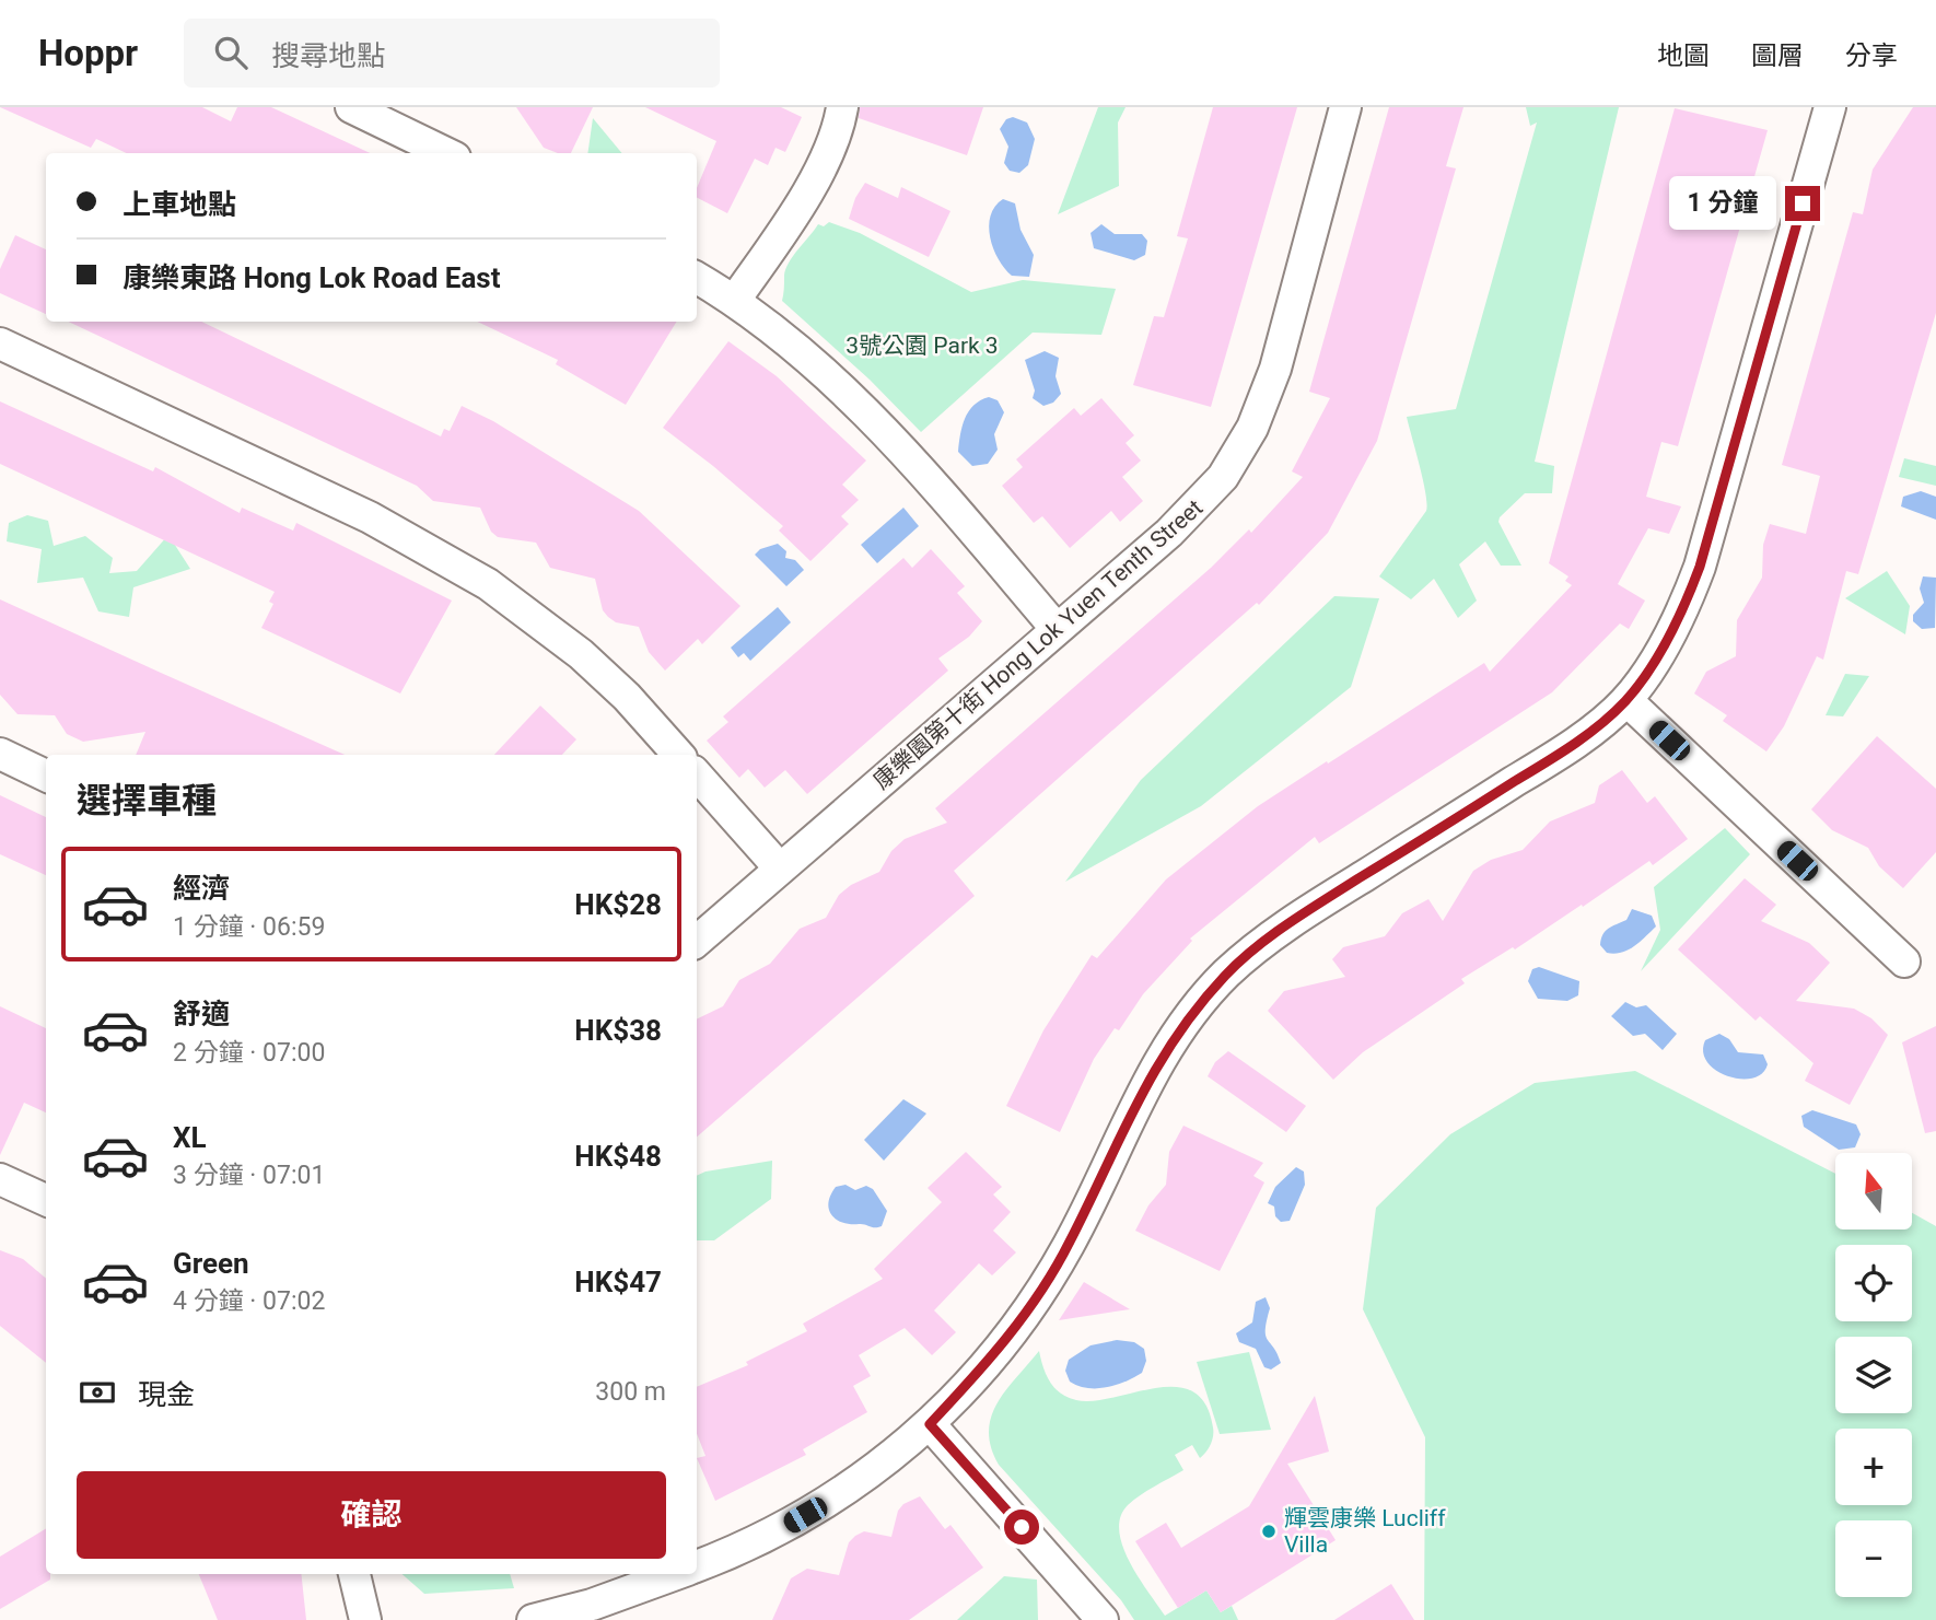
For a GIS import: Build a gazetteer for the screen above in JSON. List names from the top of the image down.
{
  "streets": {
    "street": ["康樂園第十街 Hong Lok Yuen Tenth Street"]
  },
  "parks": ["3號公園 Park 3"],
  "places": ["輝雲康樂 Lucliff Villa"],
  "north": "top",
  "page": {
    "header": "Hoppr",
    "search": "搜尋地點",
    "nav": ["地圖", "圖層", "分享"],
    "banner": ["上車地點", "康樂東路 Hong Lok Road East"],
    "bubble": "1 分鐘",
    "heading": "選擇車種",
    "list": [
      {
        "name": "經濟",
        "note": "1 分鐘 · 06:59",
        "value": "HK$28"
      },
      {
        "name": "舒適",
        "note": "2 分鐘 · 07:00",
        "value": "HK$38"
      },
      {
        "name": "XL",
        "note": "3 分鐘 · 07:01",
        "value": "HK$48"
      },
      {
        "name": "Green",
        "note": "4 分鐘 · 07:02",
        "value": "HK$47"
      }
    ],
    "map_buttons": ["+", "−"],
    "pay": ["現金", "300 m"],
    "buttons": "確認"
  }
}
